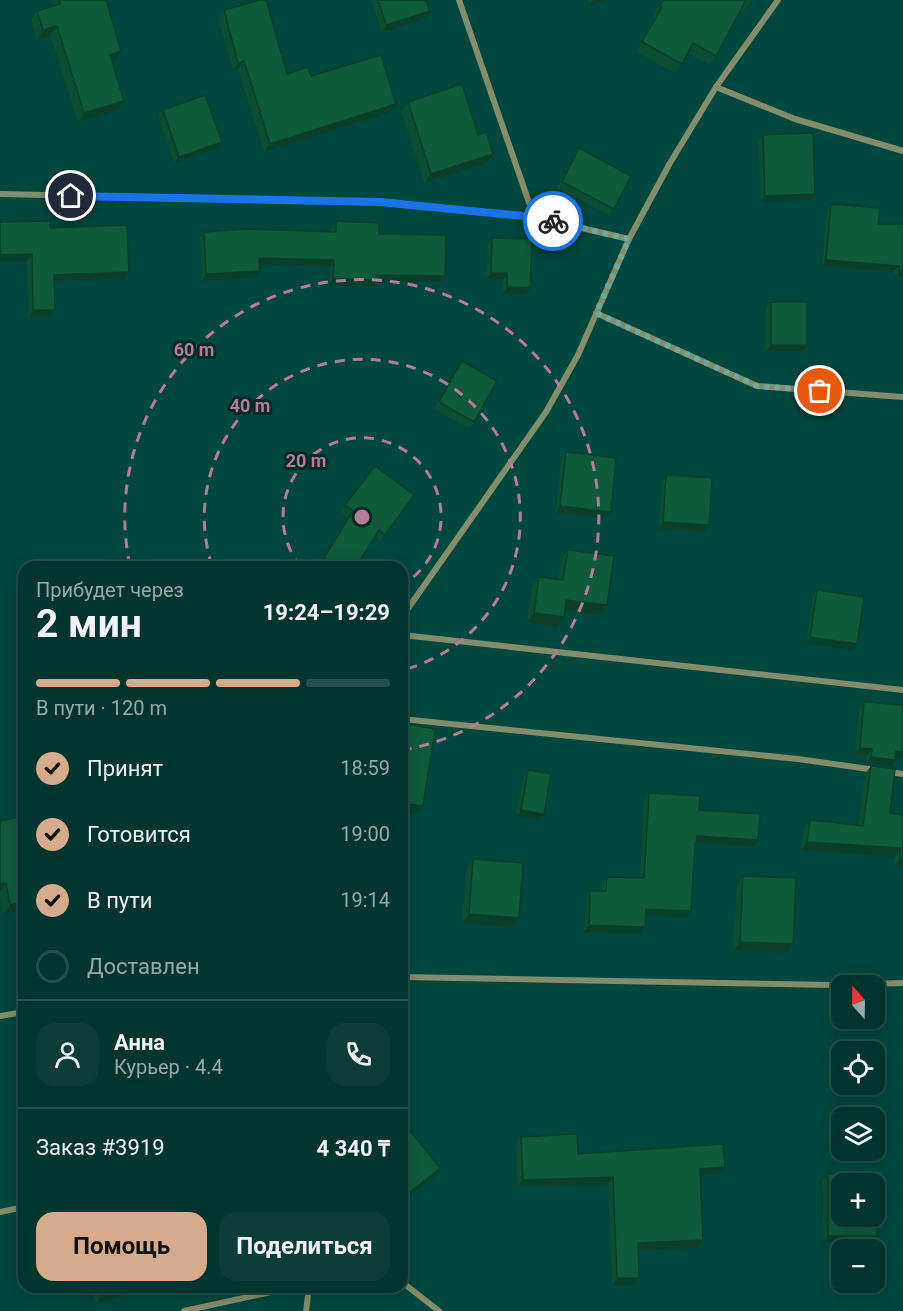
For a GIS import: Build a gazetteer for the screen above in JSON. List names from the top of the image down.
{
  "north": "top",
  "page": {
    "heading": ["2 мин", "Прибудет через", "19:24–19:29"],
    "panel": [
      "Анна",
      "Курьер · 4.4",
      "Заказ #3919",
      "4 340 ₸"
    ],
    "bar": "В пути · 120 m",
    "list": [
      ["Принят", "18:59"],
      ["Готовится", "19:00"],
      ["В пути", "19:14"],
      "Доставлен"
    ],
    "map_buttons": ["+", "−"],
    "buttons": ["Помощь", "Поделиться"]
  },
  "rings": ["60 m", "40 m", "20 m"]
}
